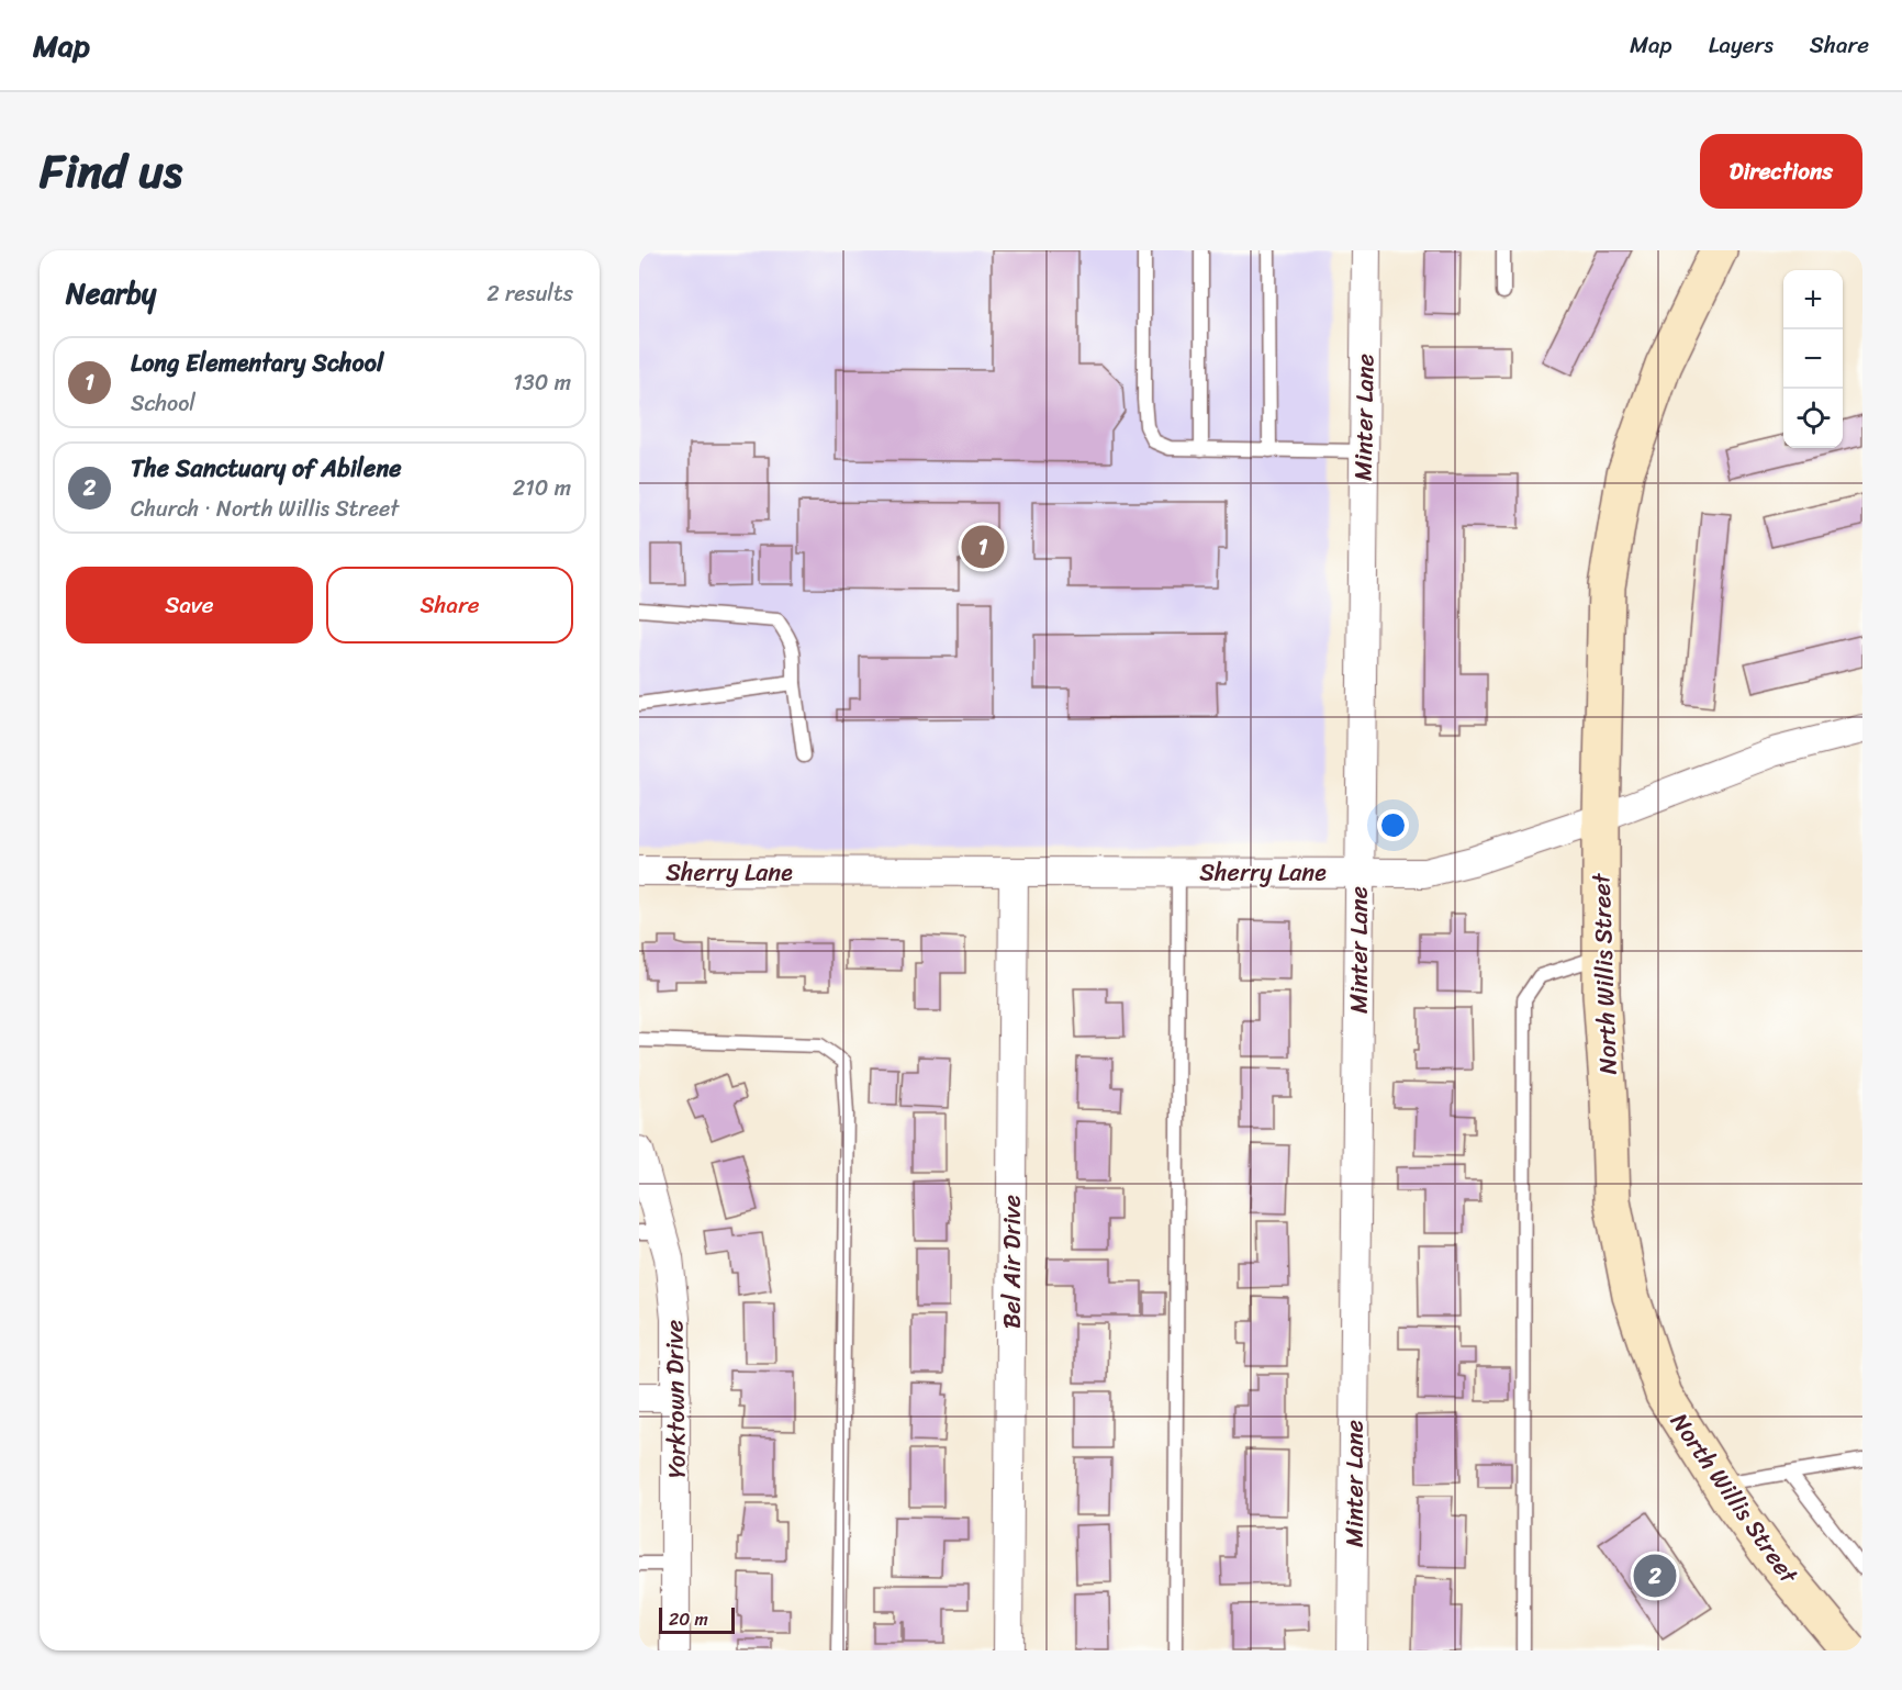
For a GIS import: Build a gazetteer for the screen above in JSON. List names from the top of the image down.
{
  "streets": {
    "street": [
      "Minter Lane",
      "Sherry Lane",
      "North Willis Street",
      "Bel Air Drive",
      "Yorktown Drive"
    ]
  },
  "crossings": [
    ["Minter Lane", "Sherry Lane"],
    ["Sherry Lane", "North Willis Street"],
    ["Sherry Lane", "Bel Air Drive"]
  ],
  "scale_bar": "20 m",
  "page": {
    "header": "Map",
    "nav": ["Map", "Layers", "Share"],
    "title": "Find us",
    "buttons": [
      "Directions",
      ["Save", "Share"]
    ],
    "heading": ["Nearby", "2 results"],
    "map_buttons": ["+", "−"],
    "list": [
      {
        "mark": "1",
        "name": "Long Elementary School",
        "note": "School",
        "value": "130 m"
      },
      {
        "mark": "2",
        "name": "The Sanctuary of Abilene",
        "note": "Church · North Willis Street",
        "value": "210 m"
      }
    ],
    "pins": ["1", "2"],
    "scale": "20 m"
  }
}
